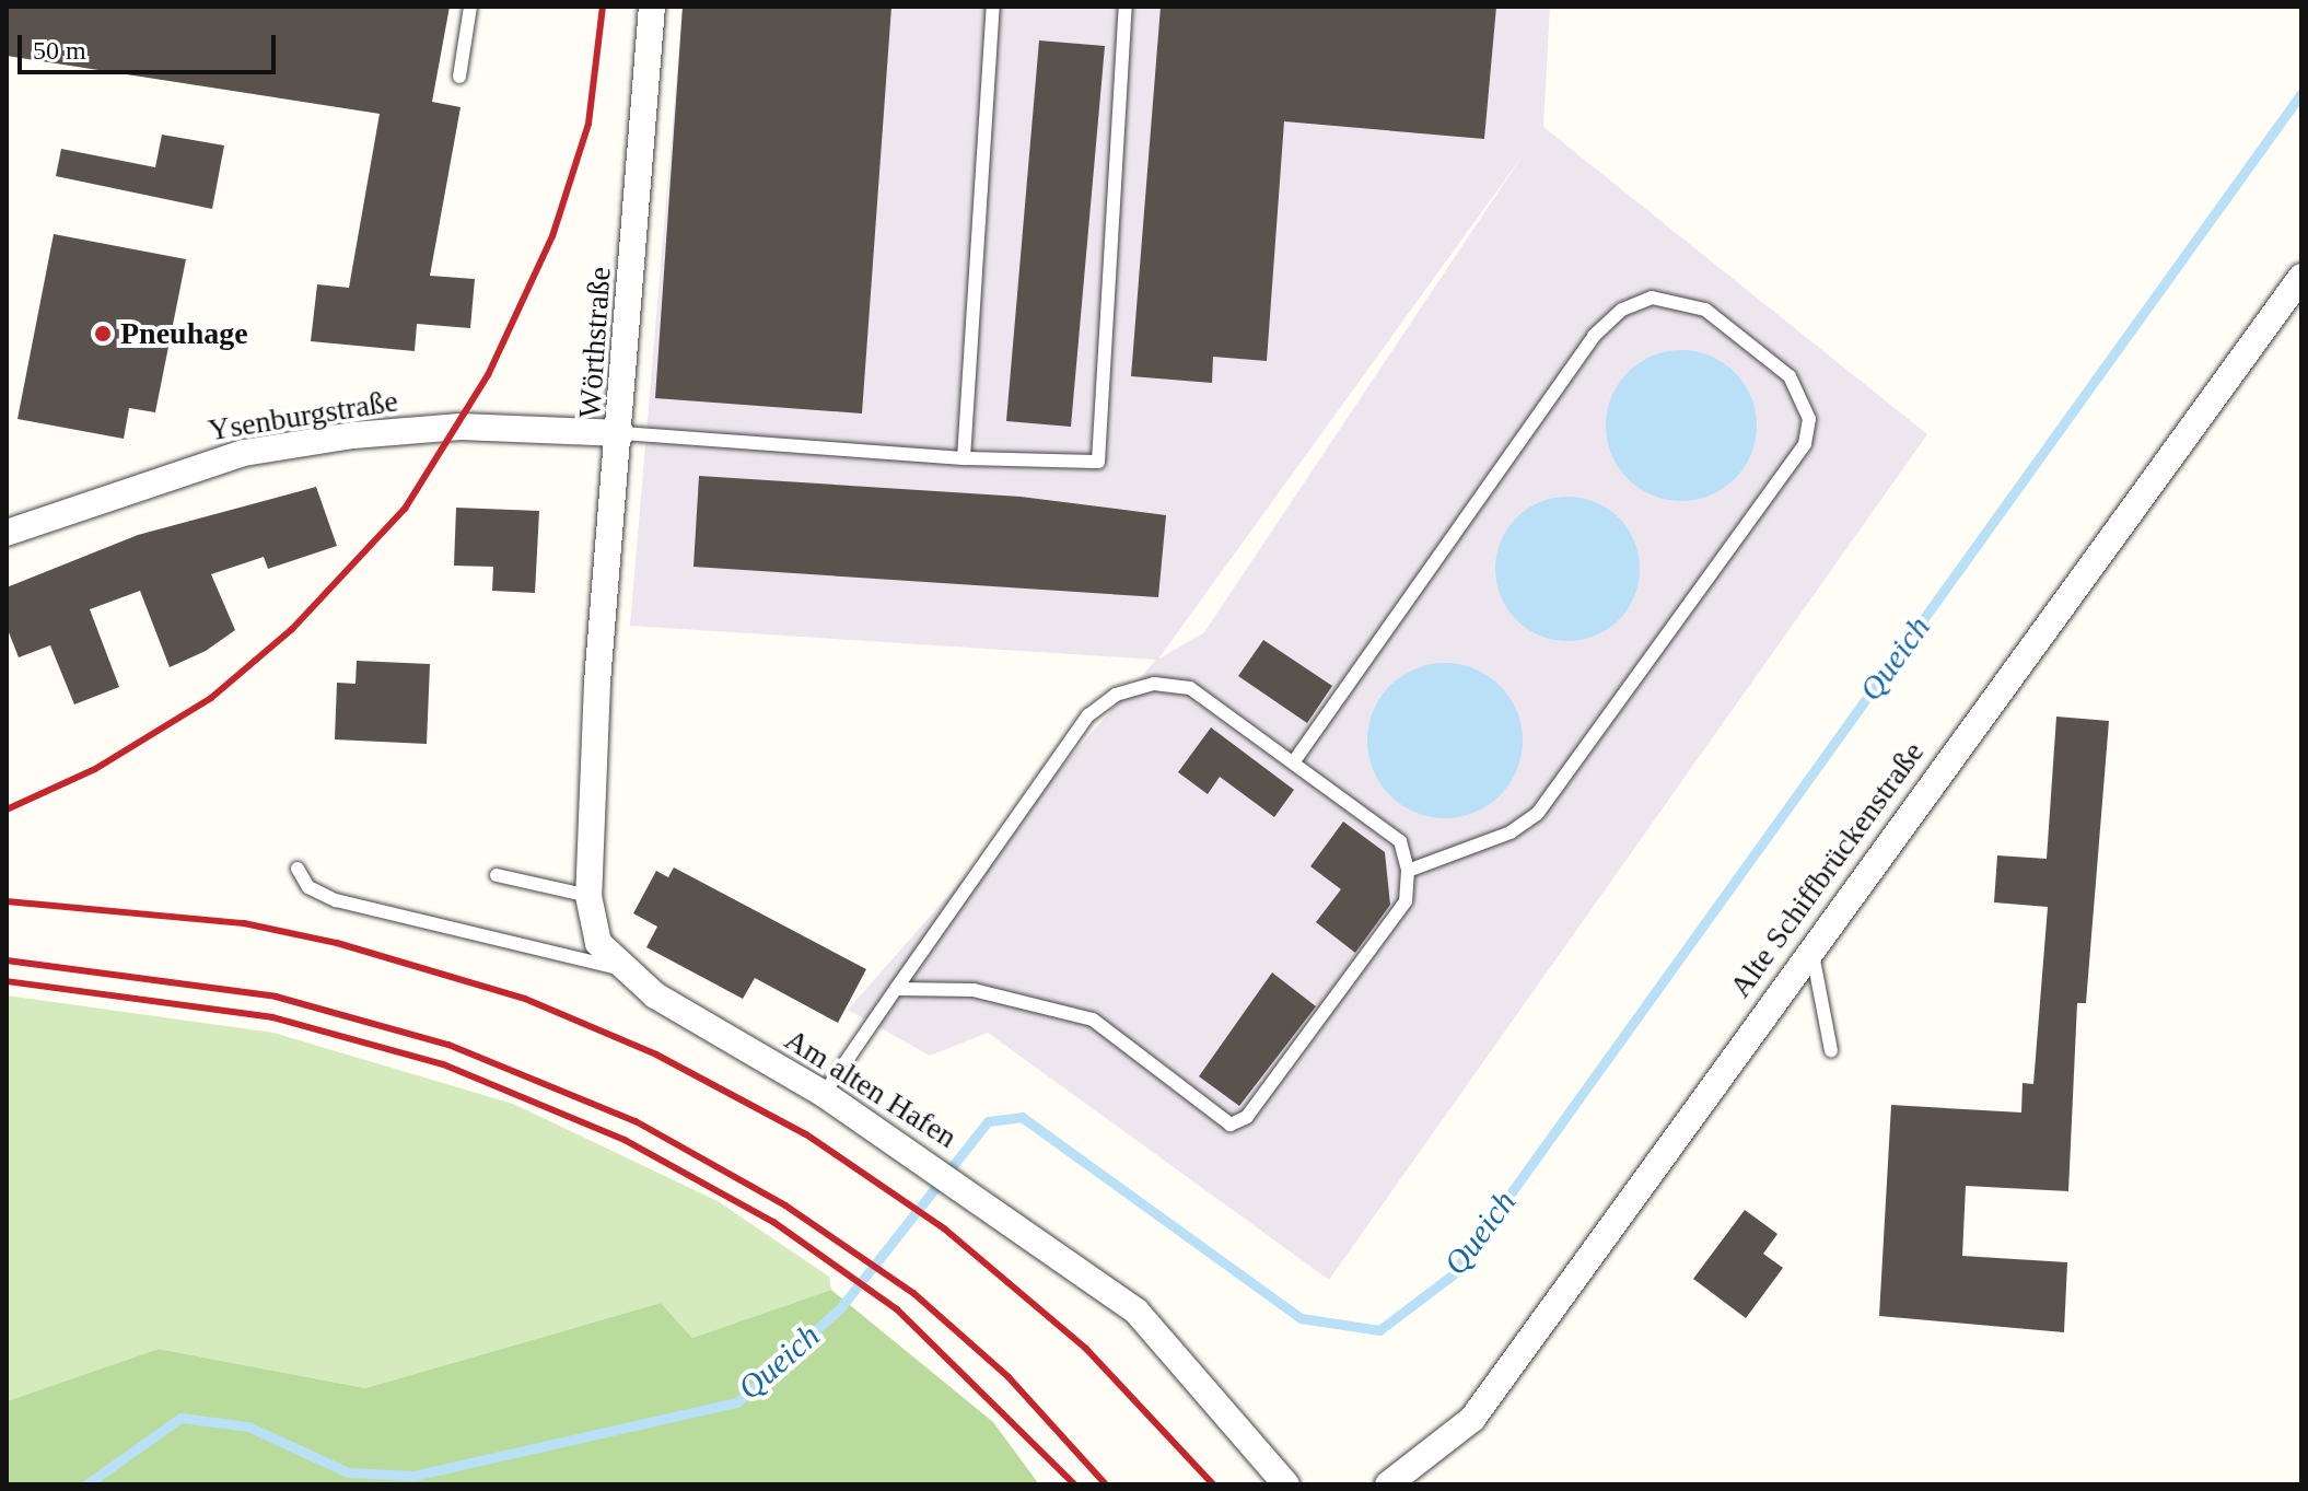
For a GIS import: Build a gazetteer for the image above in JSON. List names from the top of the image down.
{
  "streets": {
    "street": [
      "Wörthstraße",
      "Ysenburgstraße",
      "Alte Schiffbrückenstraße",
      "Am alten Hafen"
    ]
  },
  "crossings": [
    ["Wörthstraße", "Ysenburgstraße"],
    ["Wörthstraße", "Am alten Hafen"]
  ],
  "water": ["Queich"],
  "places": ["Pneuhage"],
  "scale_bar": "50 m"
}
